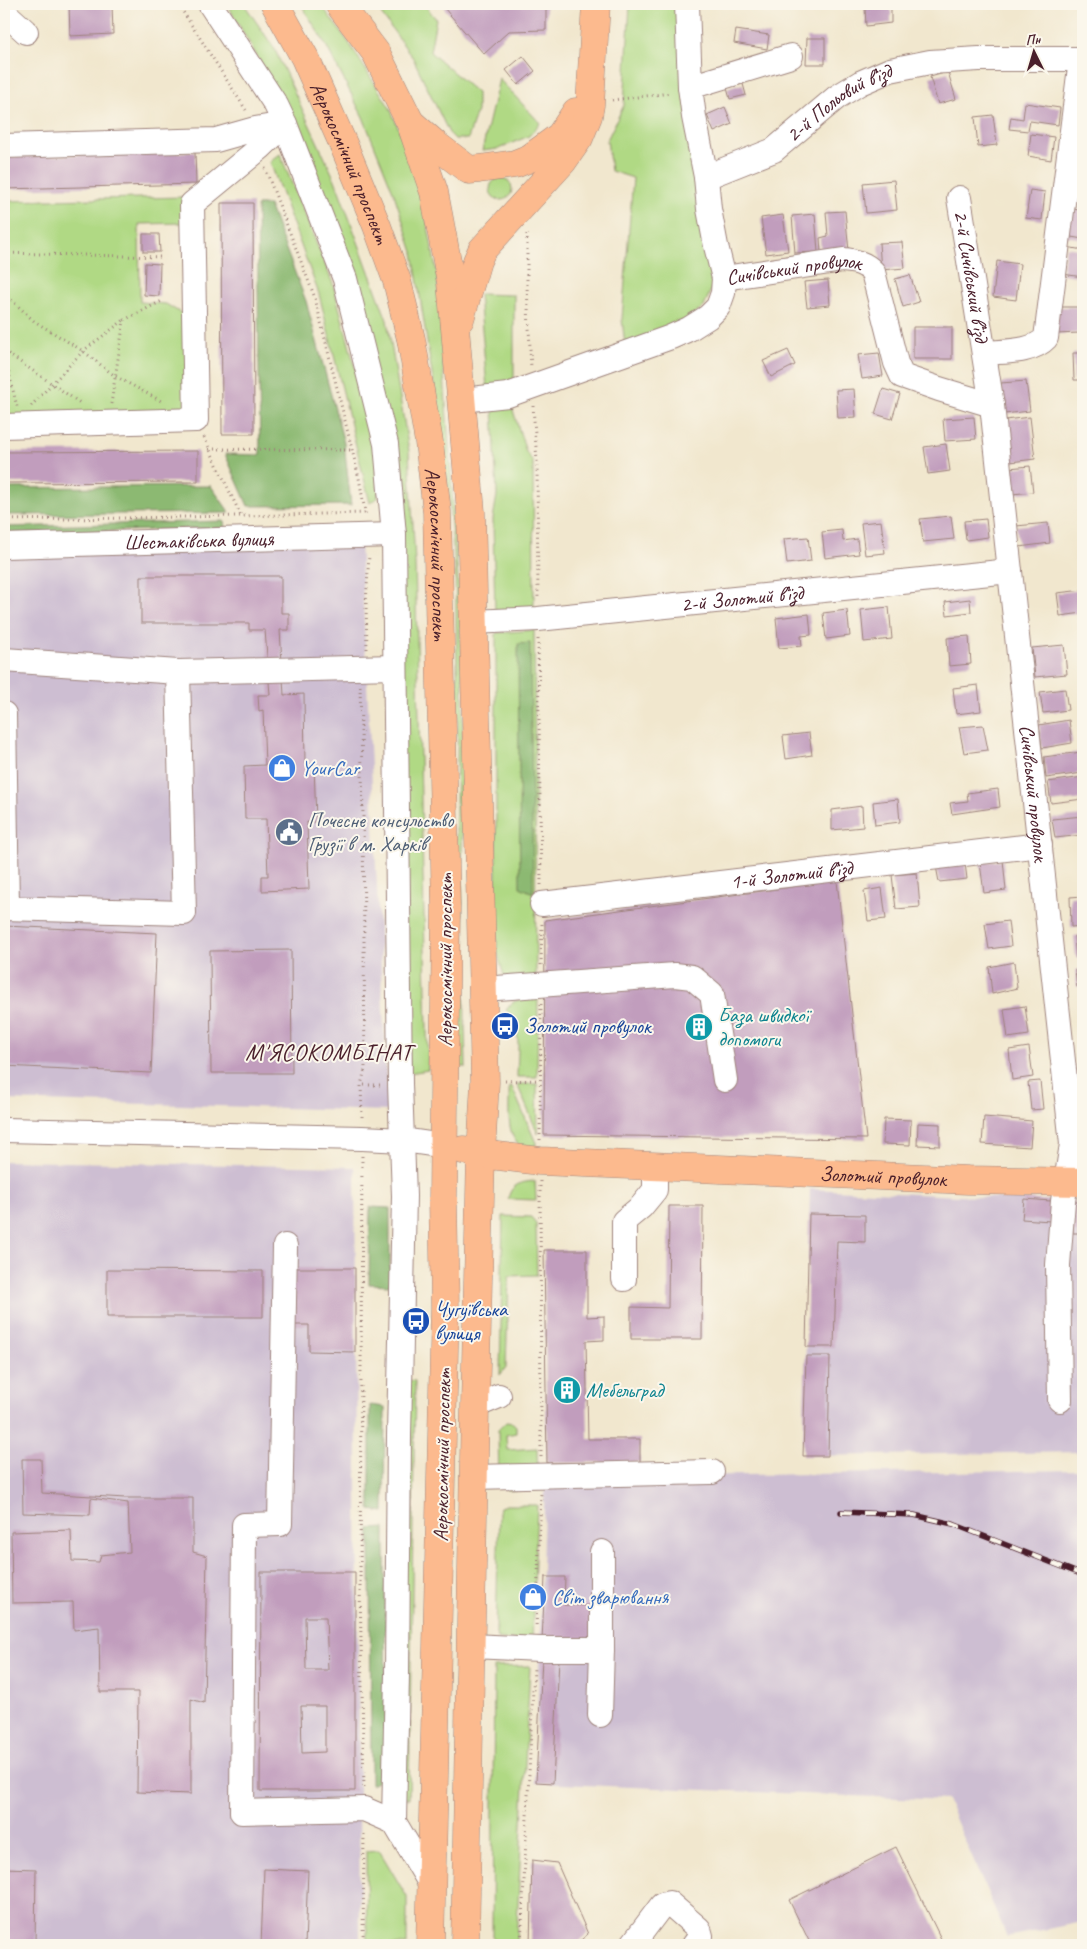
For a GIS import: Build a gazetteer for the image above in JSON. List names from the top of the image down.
{
  "streets": {
    "main road": ["Аерокосмічний проспект", "Золотий провулок"],
    "street": [
      "2-й Польовий в’їзд",
      "2-й Сичівський в’їзд",
      "Сичівський провулок",
      "Шестаківська вулиця",
      "2-й Золотий в’їзд",
      "1-й Золотий в’їзд"
    ]
  },
  "crossings": [
    ["Аерокосмічний проспект", "Сичівський провулок"],
    ["Аерокосмічний проспект", "2-й Золотий в’їзд"],
    ["Аерокосмічний проспект", "Золотий провулок"],
    ["2-й Сичівський в’їзд", "Сичівський провулок"],
    ["Сичівський провулок", "2-й Золотий в’їзд"],
    ["Сичівський провулок", "1-й Золотий в’їзд"],
    ["Сичівський провулок", "Золотий провулок"]
  ],
  "districts": ["М'ЯСОКОМБІНАТ"],
  "places": {
    "shop": ["YourCar", "Світ зварювання"],
    "public building": ["Почесне консульство Грузії в м. Харків"],
    "bus stop": ["Золотий провулок", "Чугуївська вулиця"],
    "building": ["База швидкої допомоги", "Мебельград"]
  },
  "north": "top"
}
